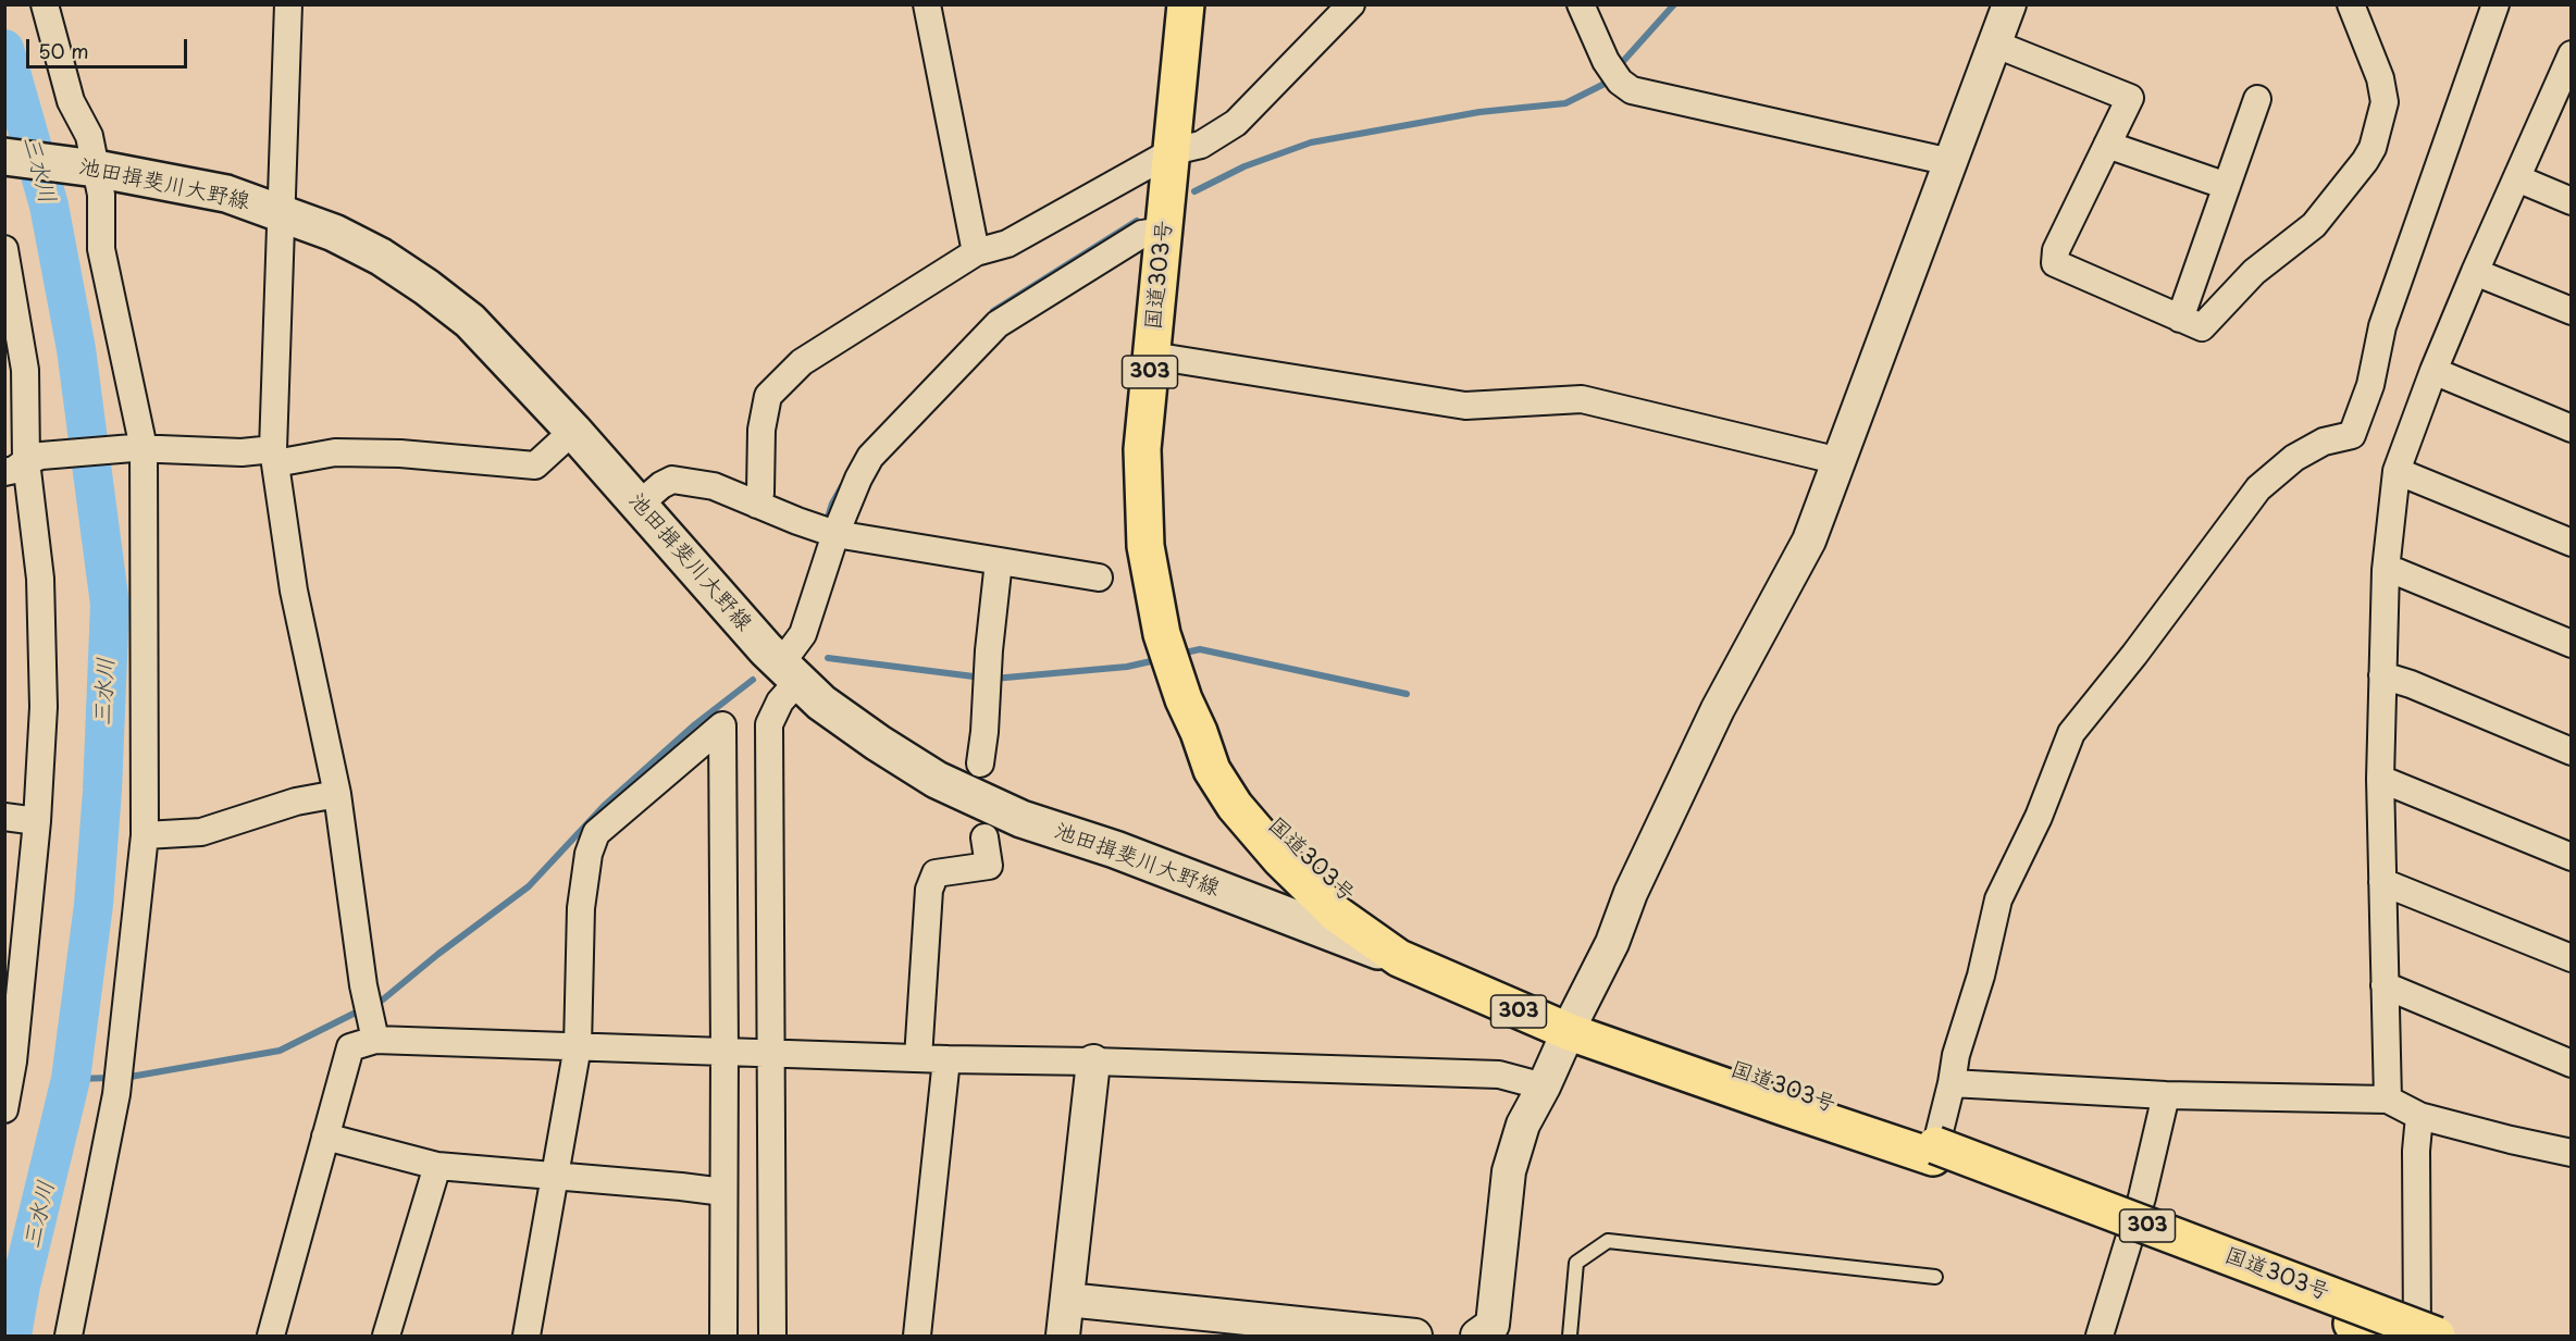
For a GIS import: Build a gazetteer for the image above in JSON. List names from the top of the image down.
{
  "streets": {
    "highway": ["国道303号", "303"],
    "main road": ["池田揖斐川大野線"]
  },
  "crossings": [
    ["池田揖斐川大野線", "国道303号"]
  ],
  "water": ["三水川"],
  "scale_bar": "50 m"
}
